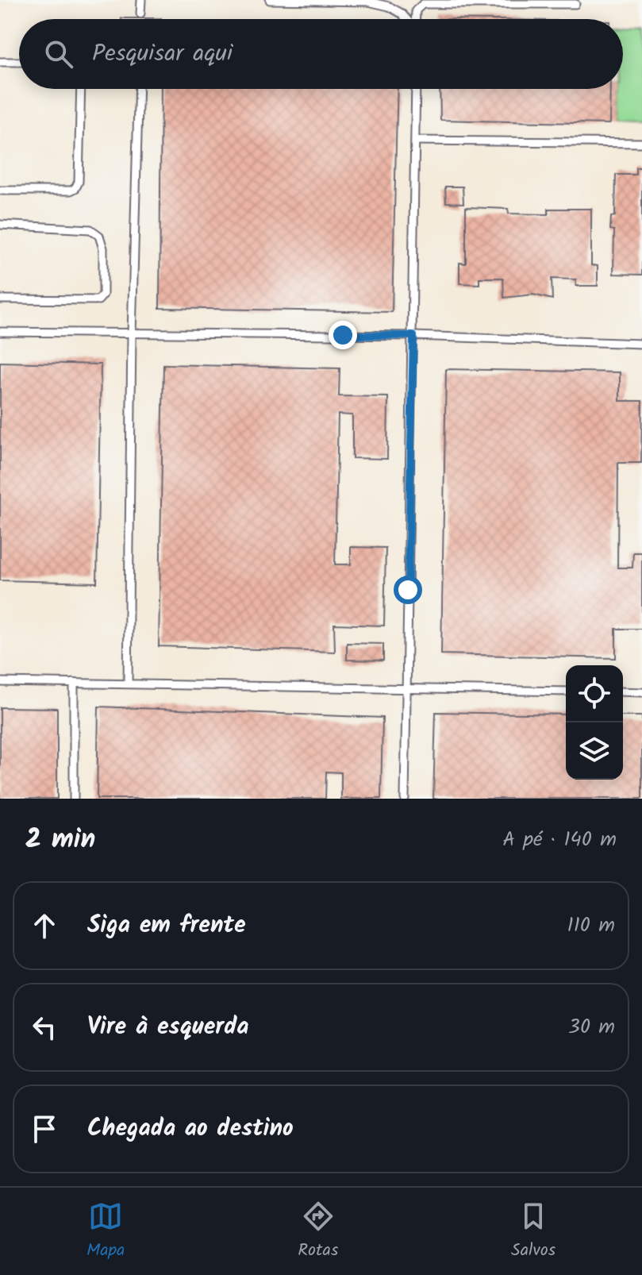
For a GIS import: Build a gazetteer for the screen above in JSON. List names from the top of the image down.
{
  "page": {
    "search": "Pesquisar aqui",
    "heading": ["2 min", "A pé · 140 m"],
    "list": [
      ["Siga em frente", "110 m"],
      ["Vire à esquerda", "30 m"],
      "Chegada ao destino"
    ],
    "nav": ["Mapa", "Rotas", "Salvos"]
  }
}
